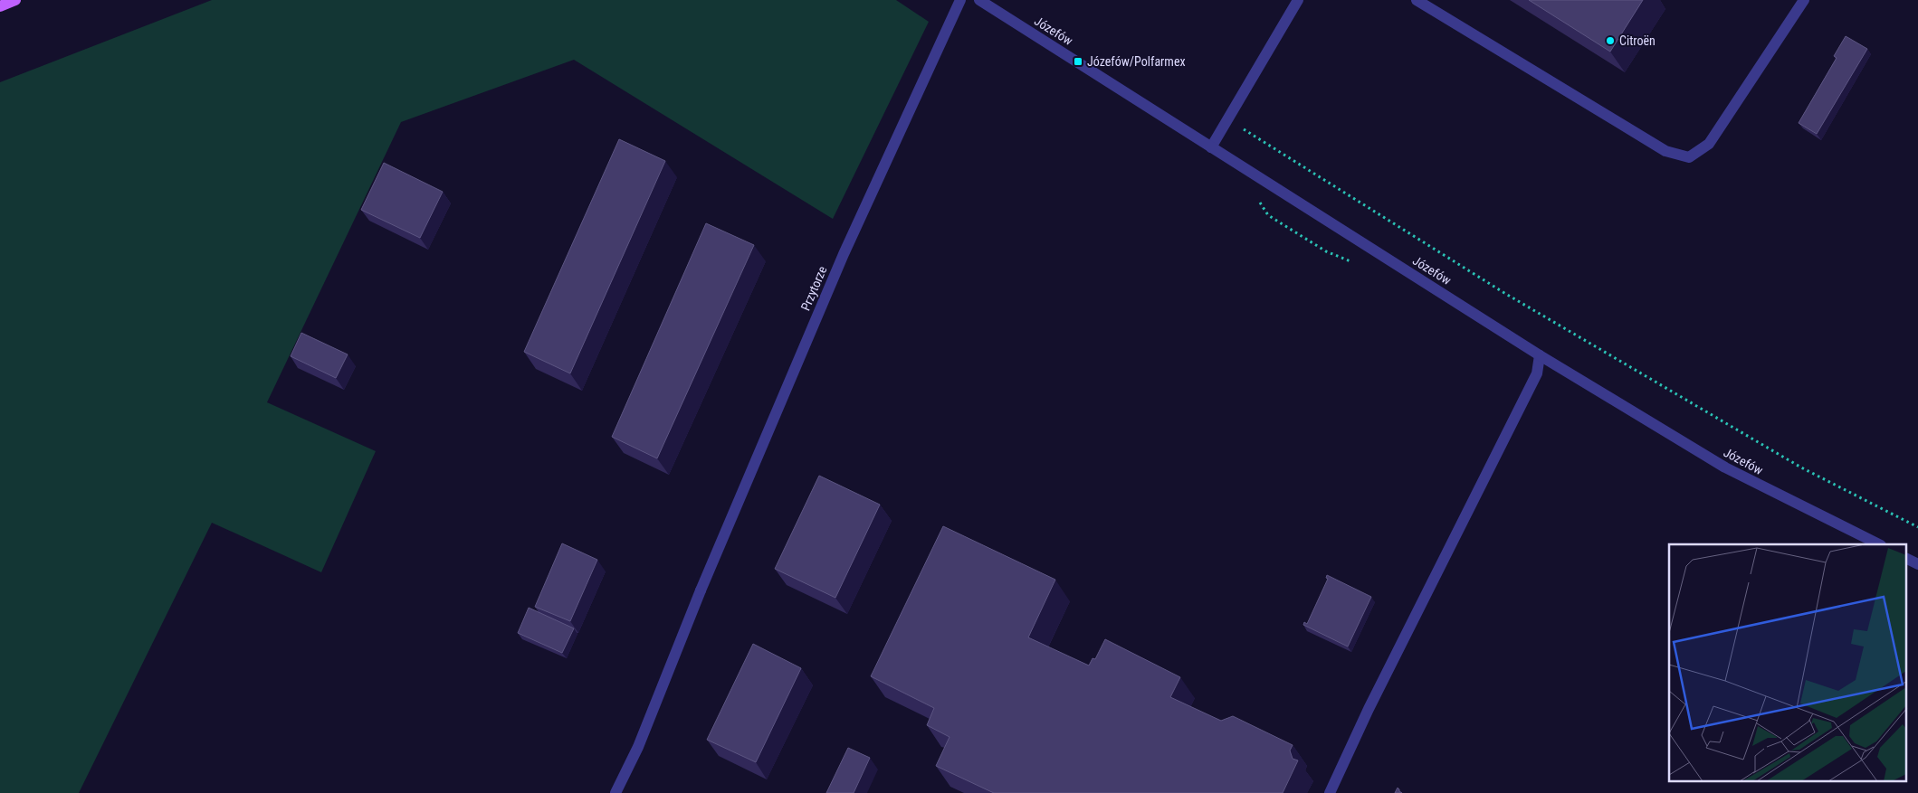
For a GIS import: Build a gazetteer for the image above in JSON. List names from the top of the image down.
{
  "streets": {
    "street": ["Józefów", "Przytorze"]
  },
  "places": {
    "other": ["Citroën"],
    "transit": ["Józefów/Polfarmex"]
  }
}
